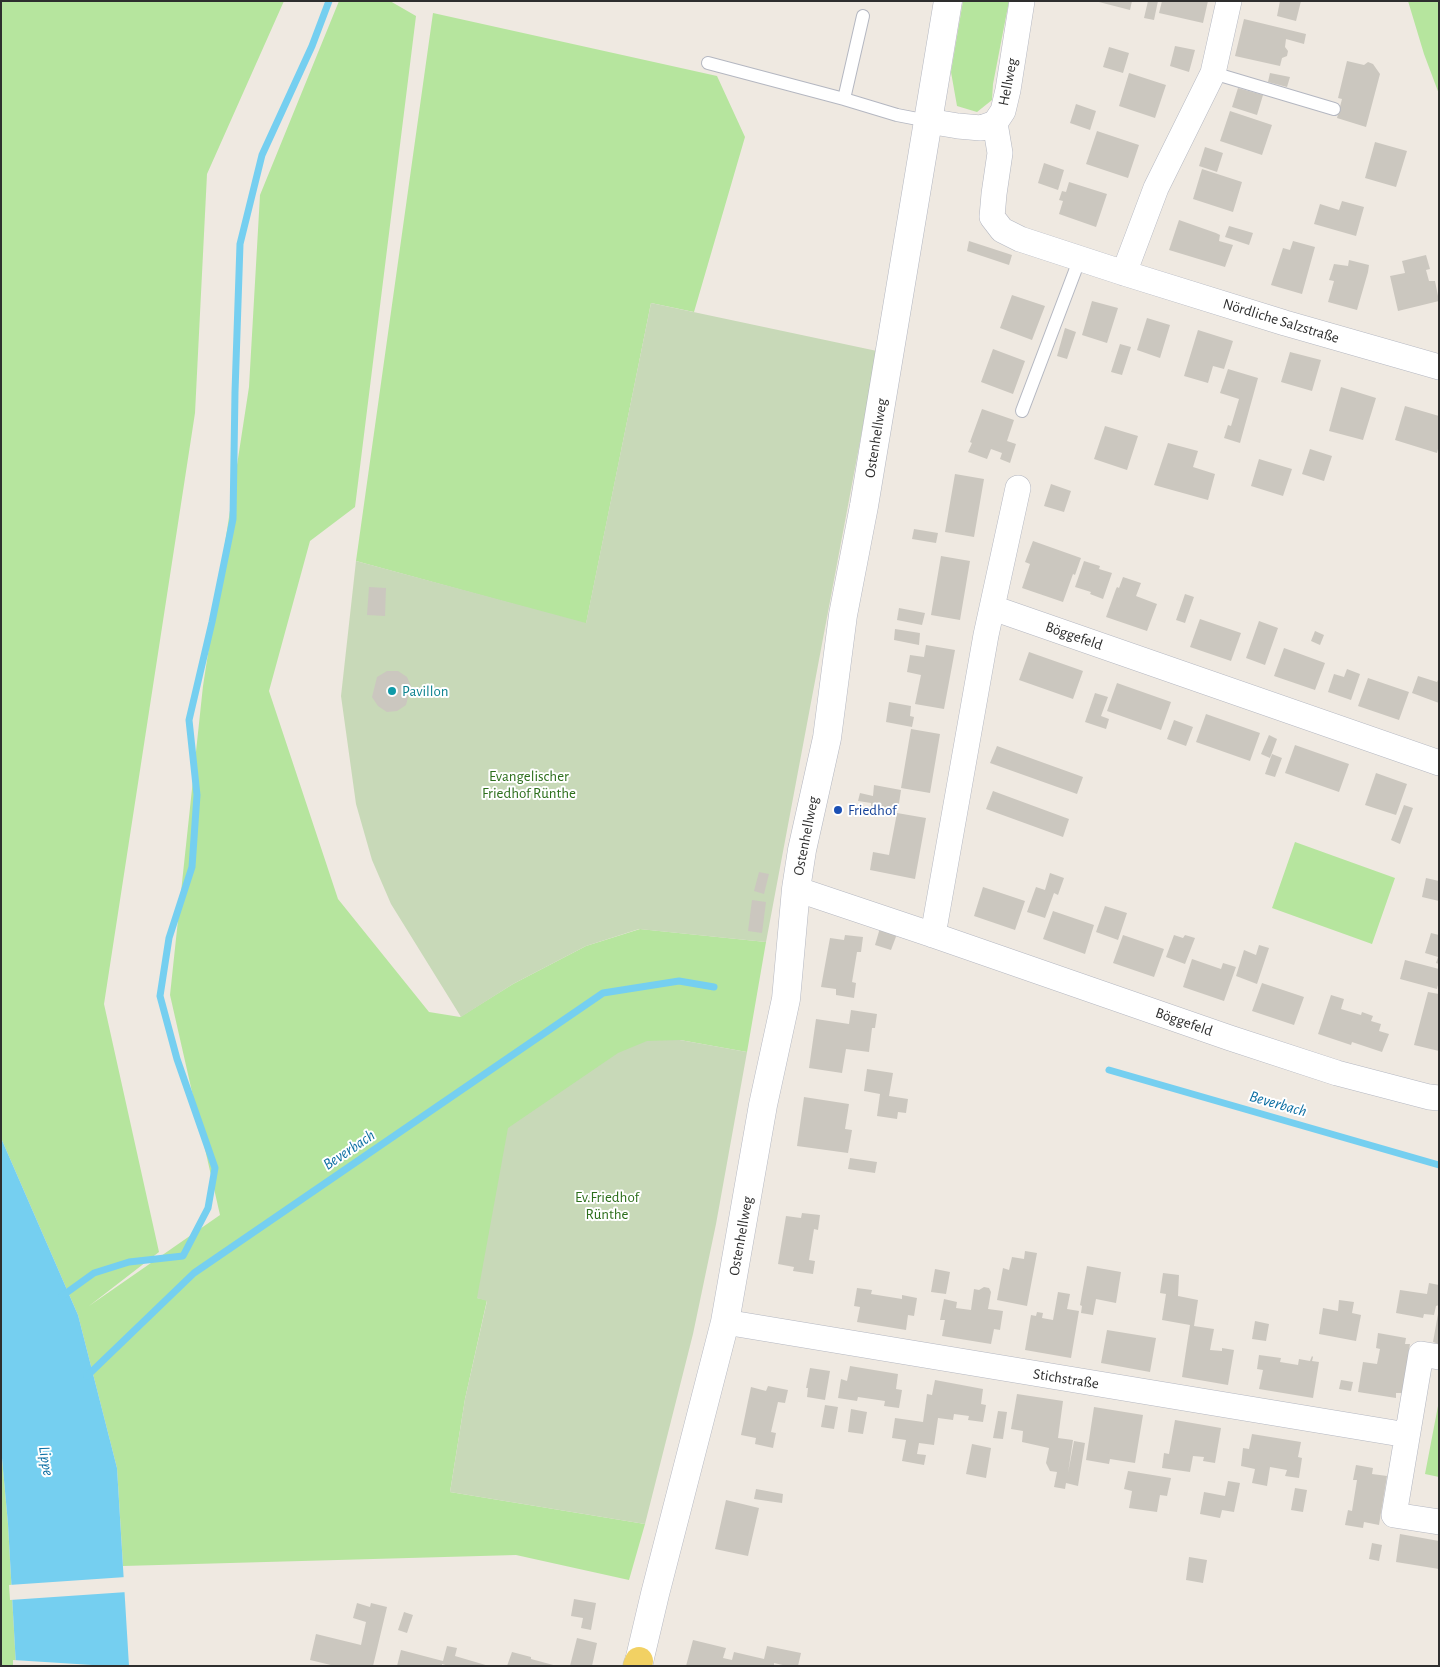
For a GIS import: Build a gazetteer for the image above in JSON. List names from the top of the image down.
{
  "streets": {
    "main road": ["Ostenhellweg"],
    "street": [
      "Hellweg",
      "Nördliche Salzstraße",
      "Böggefeld",
      "Stichstraße"
    ]
  },
  "crossings": [
    ["Hellweg", "Nördliche Salzstraße"],
    ["Hellweg", "Ostenhellweg"],
    ["Ostenhellweg", "Böggefeld"],
    ["Ostenhellweg", "Stichstraße"]
  ],
  "water": ["Beverbach", "Lippe"],
  "parks": ["Evangelischer Friedhof Rünthe", "Ev.Friedhof Rünthe"],
  "places": ["Pavillon", "Friedhof"]
}
